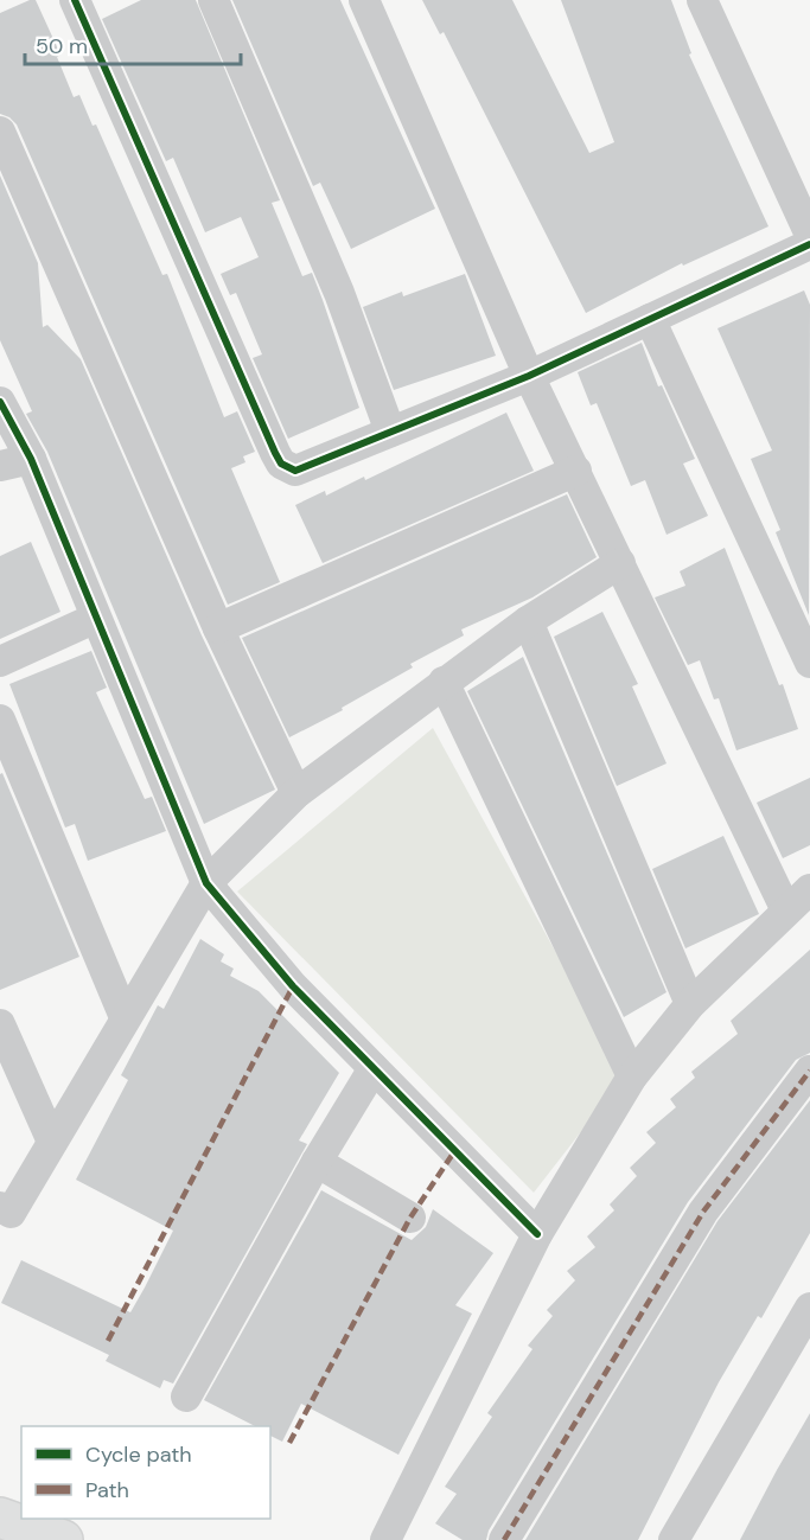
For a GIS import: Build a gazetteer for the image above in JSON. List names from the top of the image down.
{
  "legend": ["Cycle path", "Path"],
  "scale_bar": "50 m"
}
